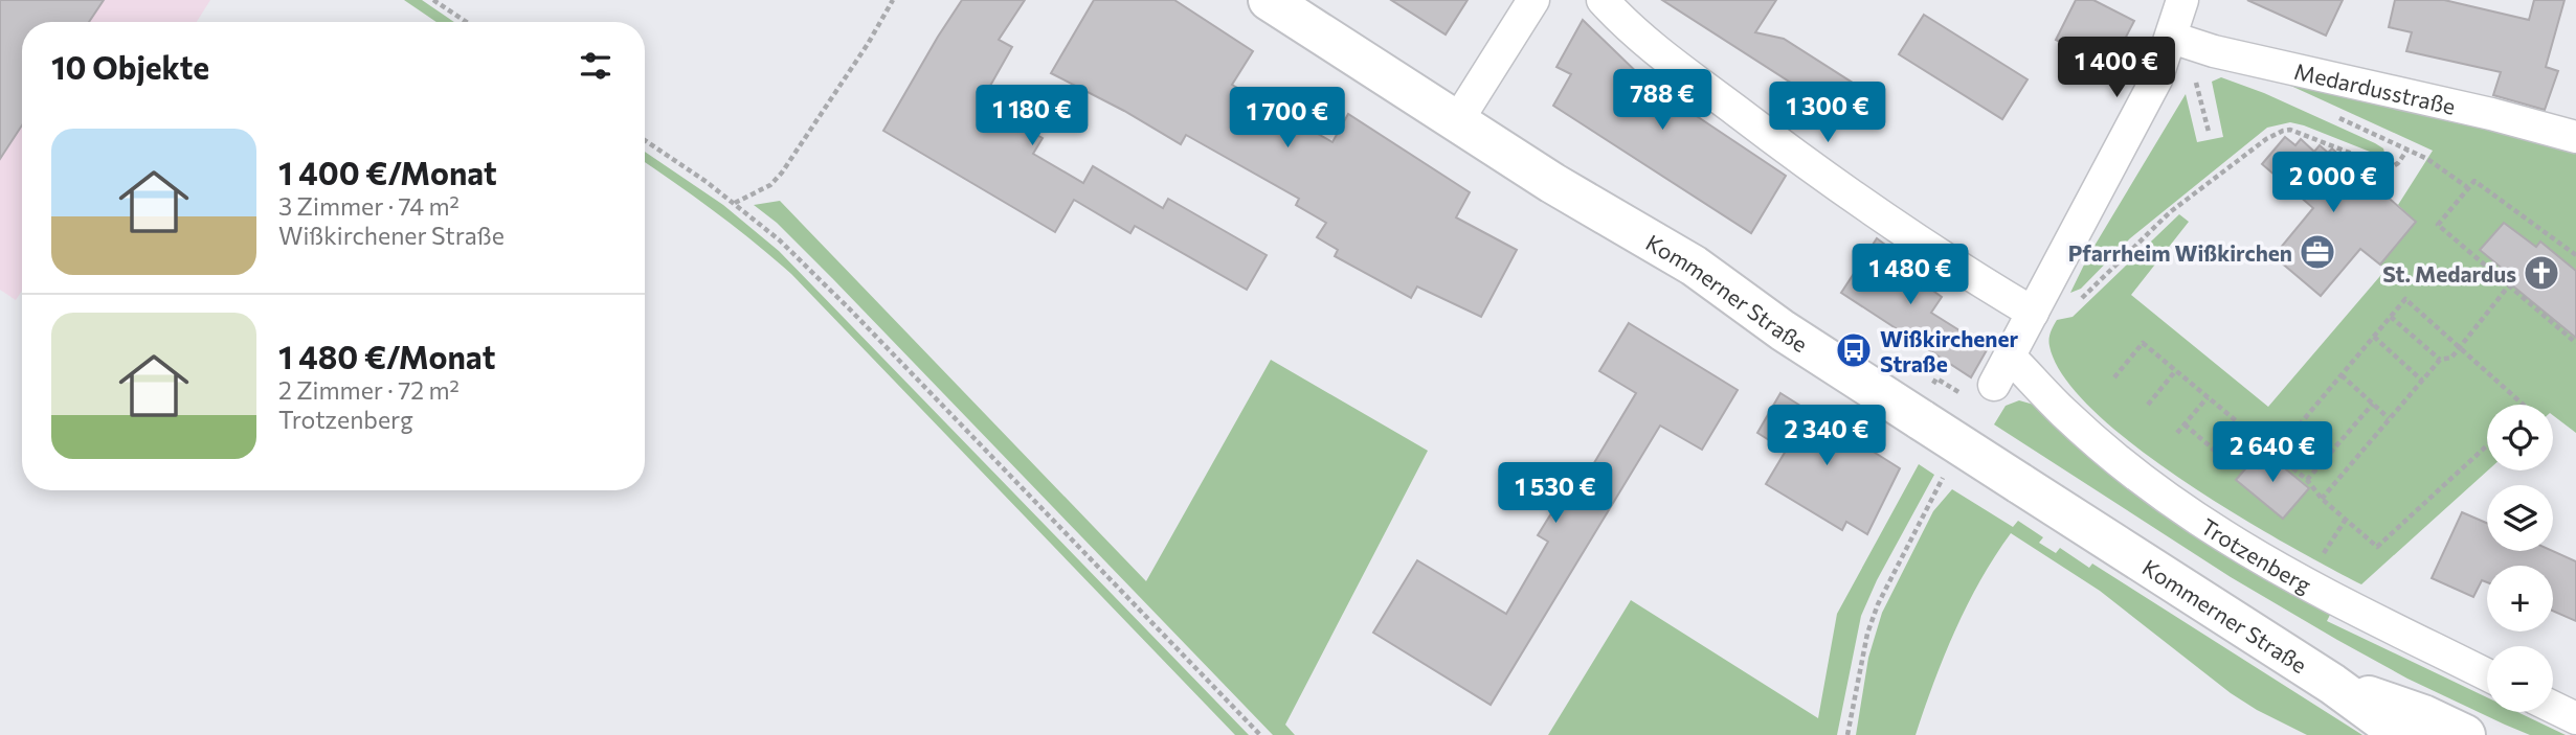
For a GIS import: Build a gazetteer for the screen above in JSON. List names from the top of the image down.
{
  "streets": {
    "main road": ["Kommerner Straße"],
    "street": ["Medardusstraße", "Trotzenberg"]
  },
  "places": {
    "office": ["Pfarrheim Wißkirchen"],
    "church": ["St. Medardus"],
    "bus stop": ["Wißkirchener Straße"]
  },
  "page": {
    "heading": "10 Objekte",
    "price": [
      "1 400 €",
      "788 €",
      "1 300 €",
      "1 180 €",
      "1 700 €",
      "2 000 €",
      "1 480 €",
      "2 340 €",
      "2 640 €",
      "1 530 €"
    ],
    "list": [
      {
        "name": "1 400 €/Monat",
        "note": "3 Zimmer · 74 m² · Wißkirchener Straße"
      },
      {
        "name": "1 480 €/Monat",
        "note": "2 Zimmer · 72 m² · Trotzenberg"
      }
    ],
    "map_buttons": ["+", "−"]
  }
}
